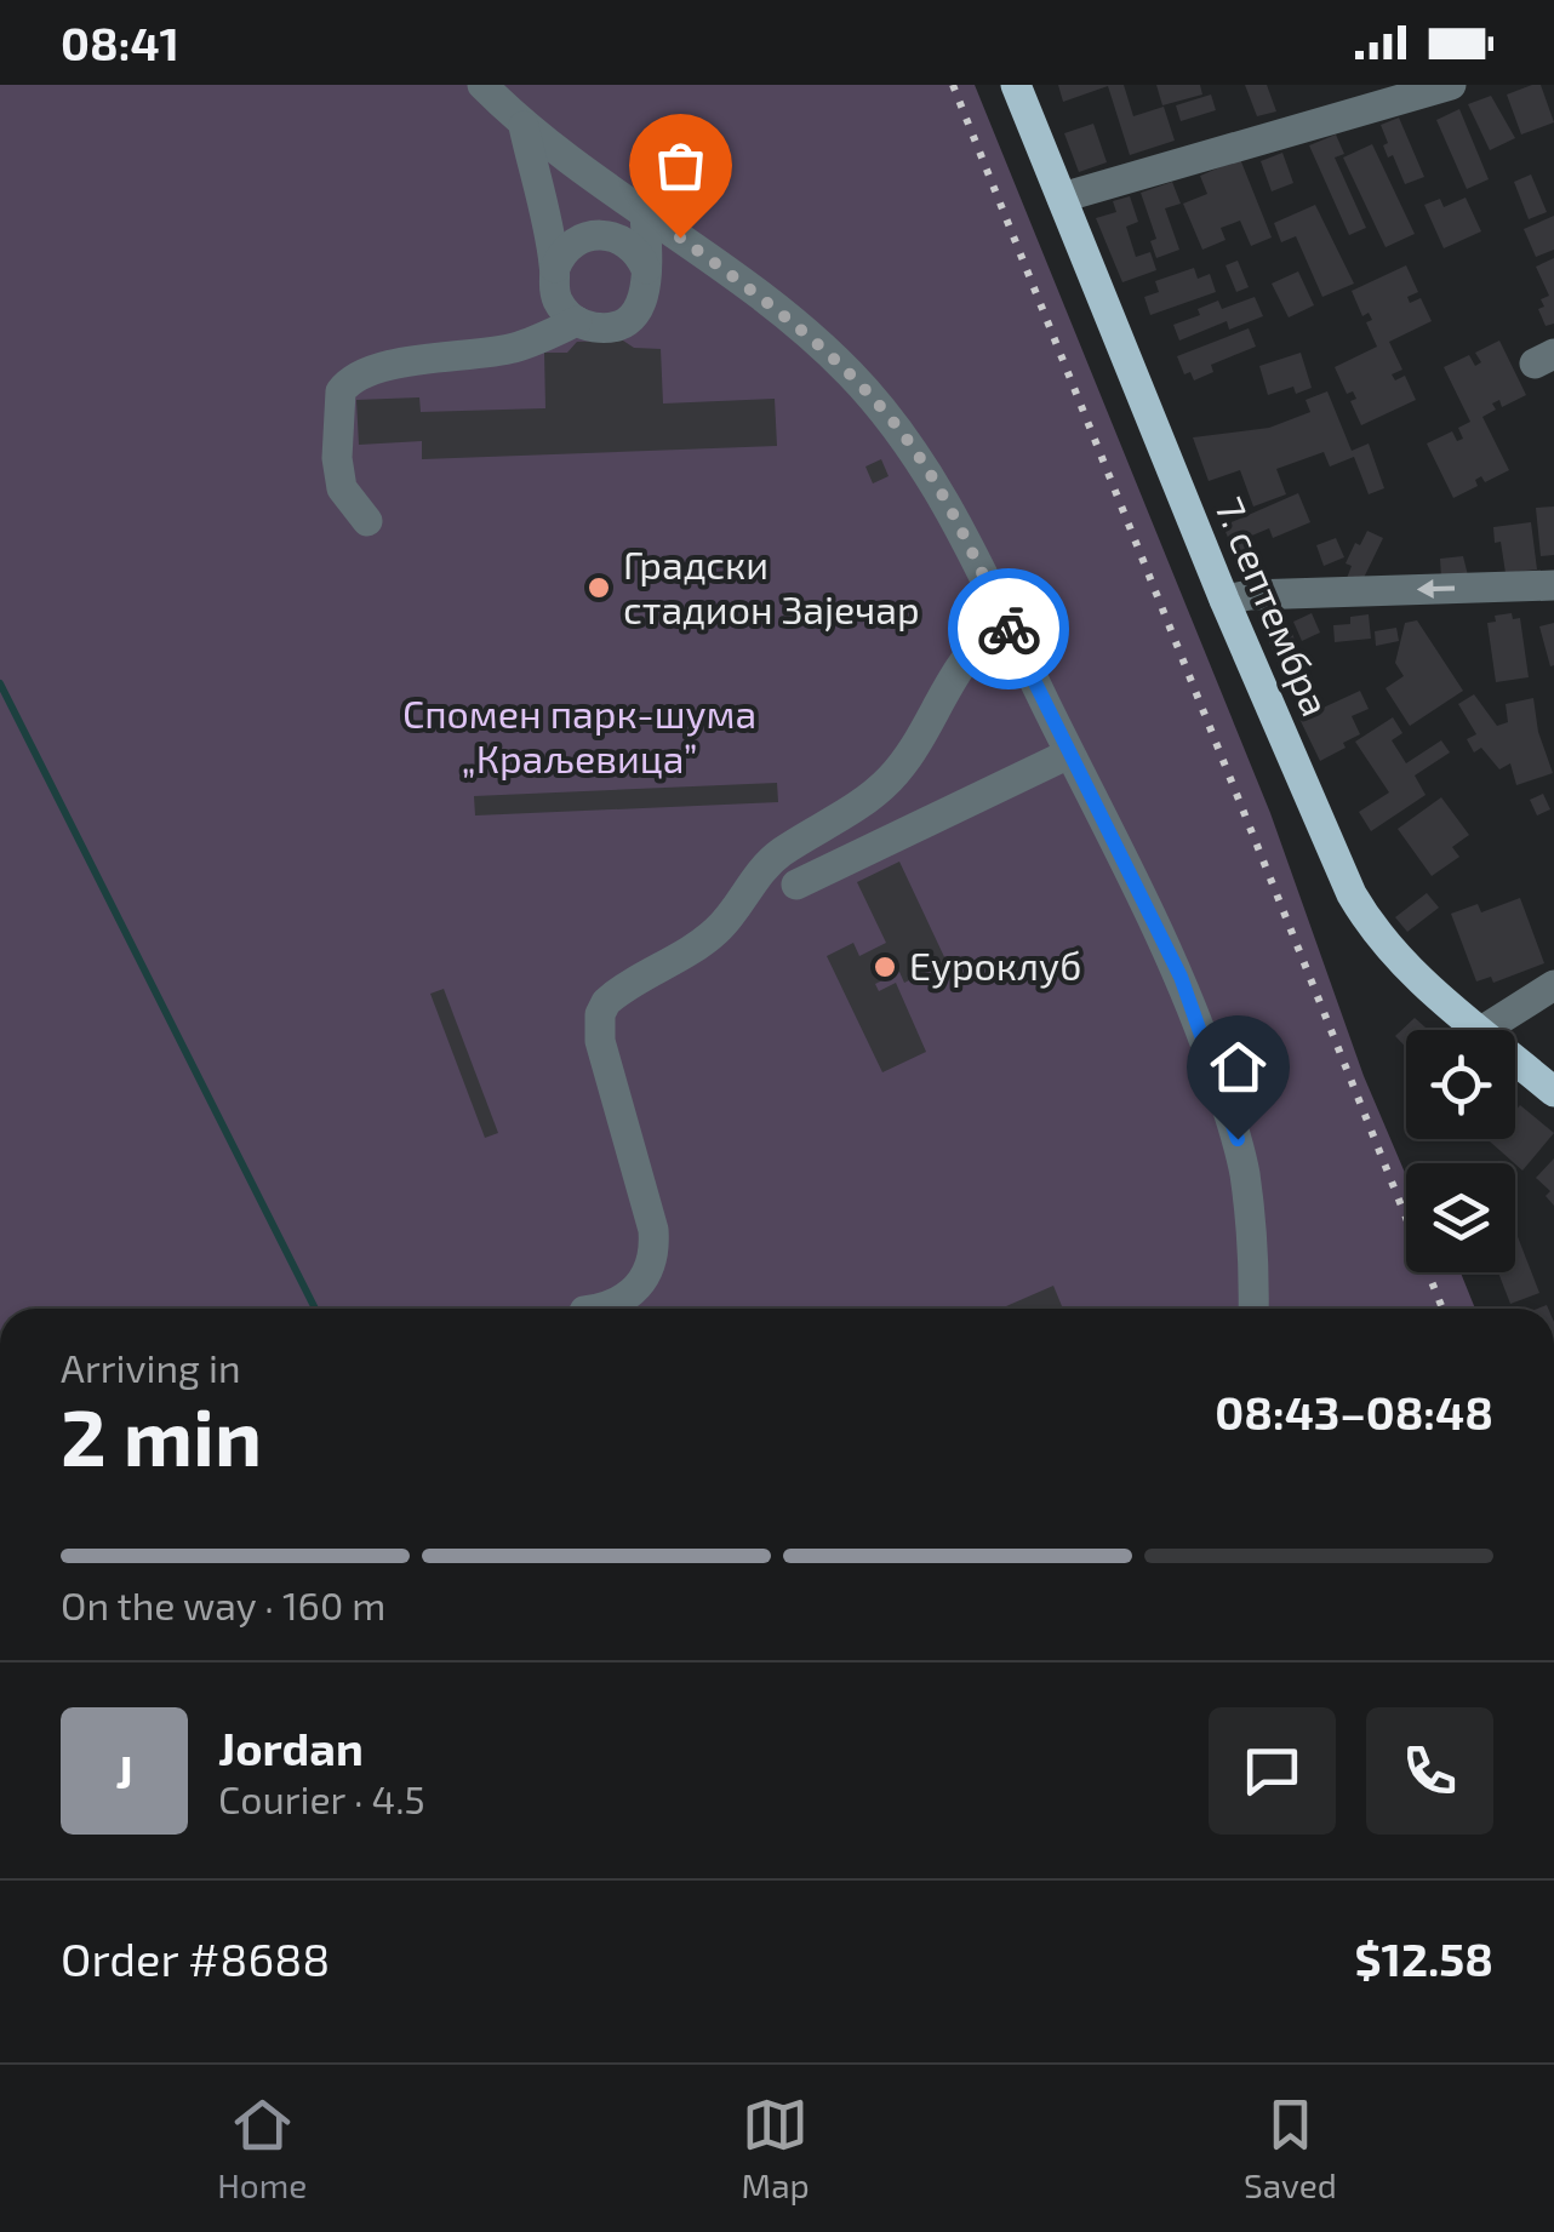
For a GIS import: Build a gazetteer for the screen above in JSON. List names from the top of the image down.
{
  "streets": {
    "main road": ["7. септембра"]
  },
  "parks": ["Спомен парк-шума „Краљевица”"],
  "places": ["Градски стадион Зајечар", "Еуроклуб"],
  "page": {
    "status": "08:41",
    "heading": ["2 min", "Arriving in", "08:43–08:48"],
    "panel": [
      "Jordan",
      "Courier · 4.5",
      "Order #8688",
      "$12.58"
    ],
    "bar": "On the way · 160 m",
    "round": "J",
    "tabs": ["Home", "Map", "Saved"]
  }
}
